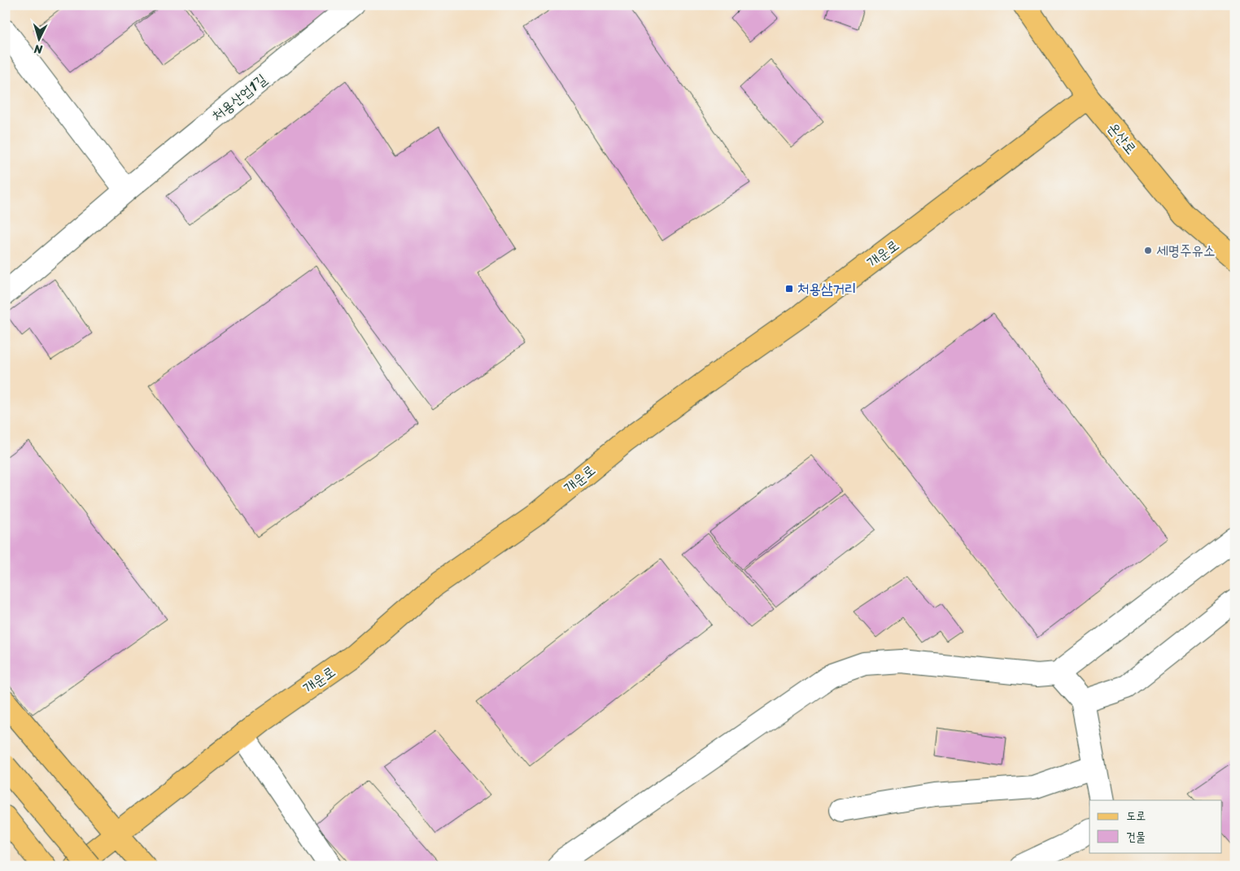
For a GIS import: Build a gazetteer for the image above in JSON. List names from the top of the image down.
{
  "streets": {
    "main road": ["온산로", "개운로"],
    "street": ["처용산업1길"]
  },
  "crossings": [
    ["온산로", "개운로"]
  ],
  "places": {
    "other": ["세명주유소"],
    "transit": ["처용삼거리"]
  },
  "legend": ["도로", "건물"],
  "north": "bottom"
}
